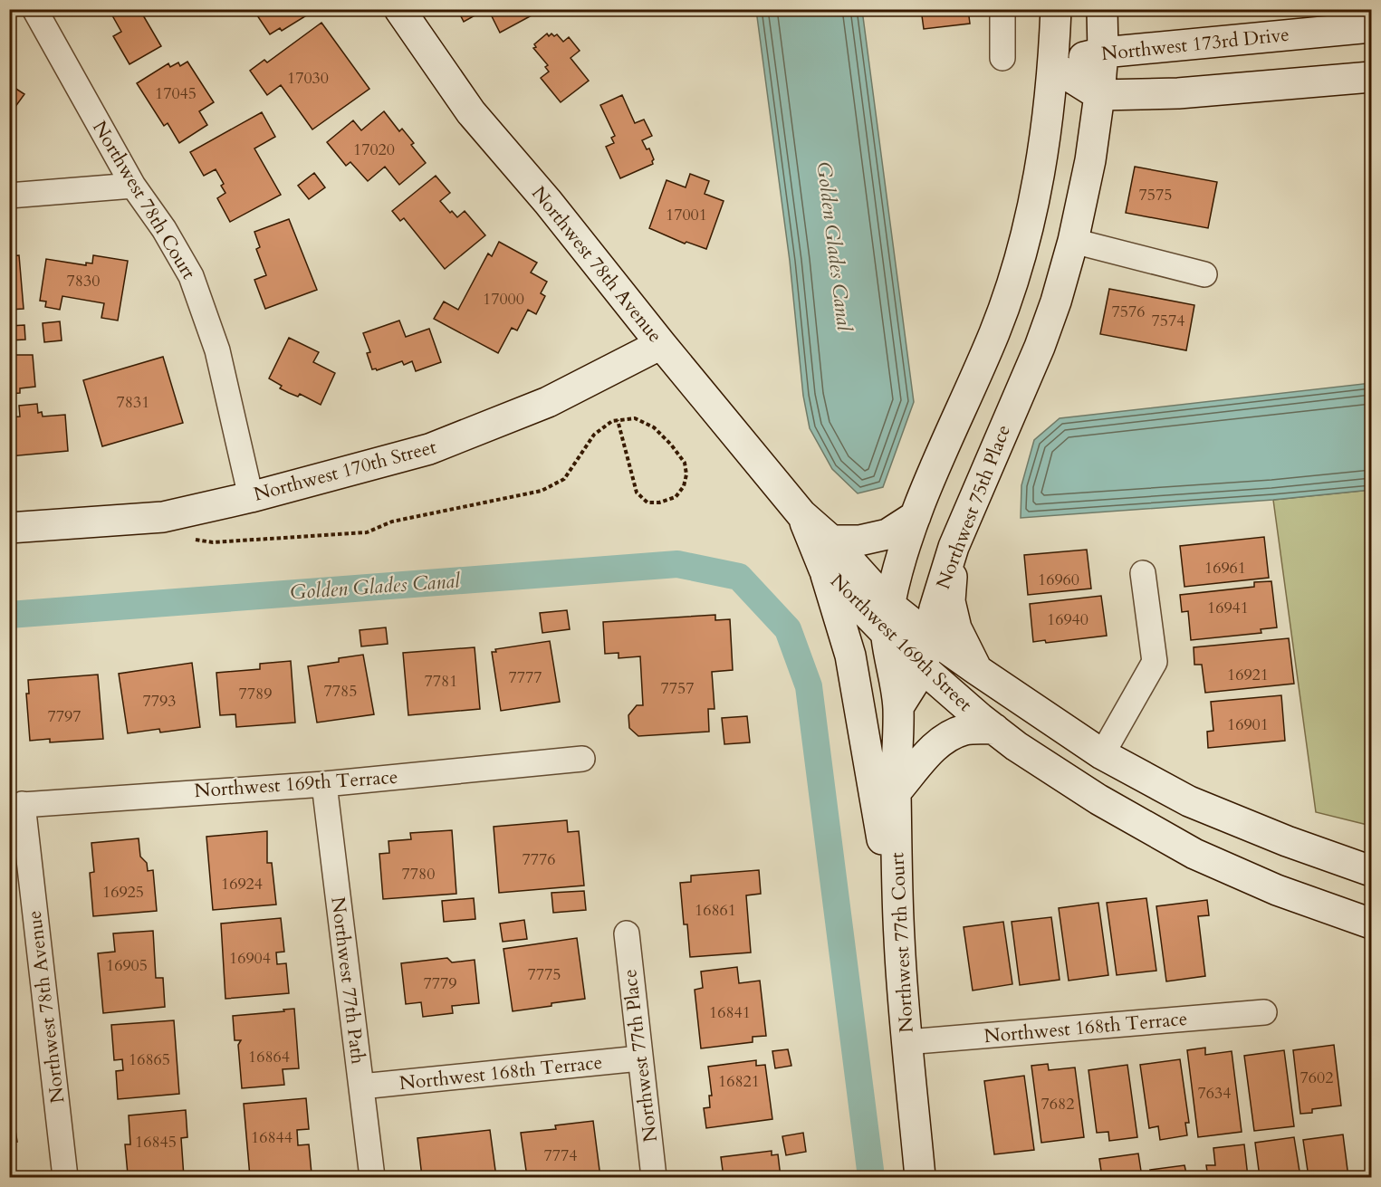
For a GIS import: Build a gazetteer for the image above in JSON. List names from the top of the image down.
{
  "streets": {
    "street": [
      "Northwest 173rd Drive",
      "Northwest 78th Court",
      "Northwest 78th Avenue",
      "Northwest 170th Street",
      "Northwest 75th Place",
      "Northwest 169th Street",
      "Northwest 169th Terrace",
      "Northwest 77th Court",
      "Northwest 77th Path",
      "Northwest 168th Terrace",
      "Northwest 77th Place"
    ]
  },
  "crossings": [
    ["Northwest 173rd Drive", "Northwest 75th Place"],
    ["Northwest 78th Court", "Northwest 170th Street"],
    ["Northwest 78th Avenue", "Northwest 170th Street"],
    ["Northwest 78th Avenue", "Northwest 169th Street"],
    ["Northwest 78th Avenue", "Northwest 169th Terrace"],
    ["Northwest 75th Place", "Northwest 169th Street"],
    ["Northwest 75th Place", "Northwest 77th Court"],
    ["Northwest 169th Terrace", "Northwest 77th Path"],
    ["Northwest 77th Court", "Northwest 168th Terrace"],
    ["Northwest 77th Path", "Northwest 168th Terrace"],
    ["Northwest 168th Terrace", "Northwest 77th Place"]
  ],
  "water": ["Golden Glades Canal"],
  "house_numbers": [
    "17030",
    "17045",
    "17020",
    "7575",
    "17001",
    "7830",
    "17000",
    "7576",
    "7574",
    "7831",
    "16961",
    "16960",
    "16941",
    "16940",
    "16921",
    "7777",
    "7781",
    "7757",
    "7785",
    "7789",
    "7793",
    "7797",
    "16901",
    "7776",
    "7780",
    "16924",
    "16925",
    "16861",
    "16904",
    "16905",
    "7775",
    "7779",
    "16841",
    "16864",
    "16865",
    "7602",
    "16821",
    "7634",
    "7682",
    "16844",
    "16845",
    "7774"
  ]
}
